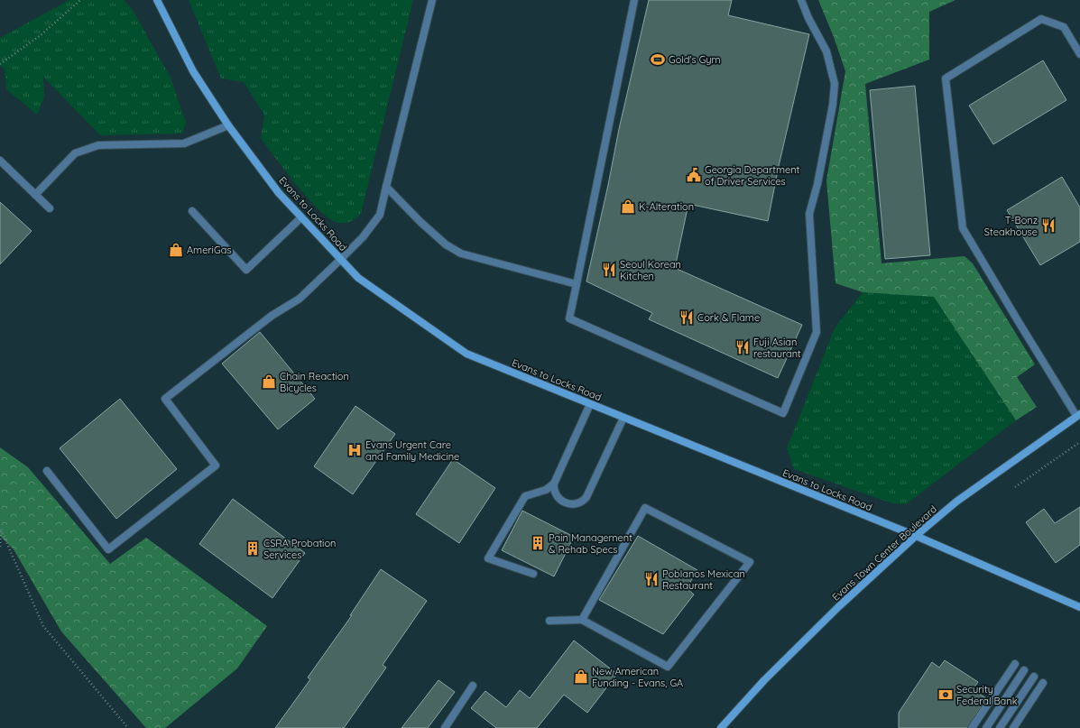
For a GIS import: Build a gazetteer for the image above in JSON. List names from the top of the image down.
{
  "streets": {
    "street": ["Evans to Locks Road", "Evans Town Center Boulevard"]
  },
  "crossings": [
    ["Evans to Locks Road", "Evans Town Center Boulevard"]
  ],
  "places": {
    "sports": ["Gold's Gym"],
    "public building": ["Georgia Department of Driver Services"],
    "shop": [
      "K-Alteration",
      "AmeriGas",
      "Chain Reaction Bicycles",
      "New American Funding - Evans, GA"
    ],
    "restaurant": [
      "T-Bonz Steakhouse",
      "Seoul Korean Kitchen",
      "Cork & Flame",
      "Fuji Asian restaurant",
      "Poblanos Mexican Restaurant"
    ],
    "hospital": ["Evans Urgent Care and Family Medicine"],
    "building": ["Pain Management & Rehab Specs", "CSRA Probation Services"],
    "bank": ["Security Federal Bank"]
  }
}
